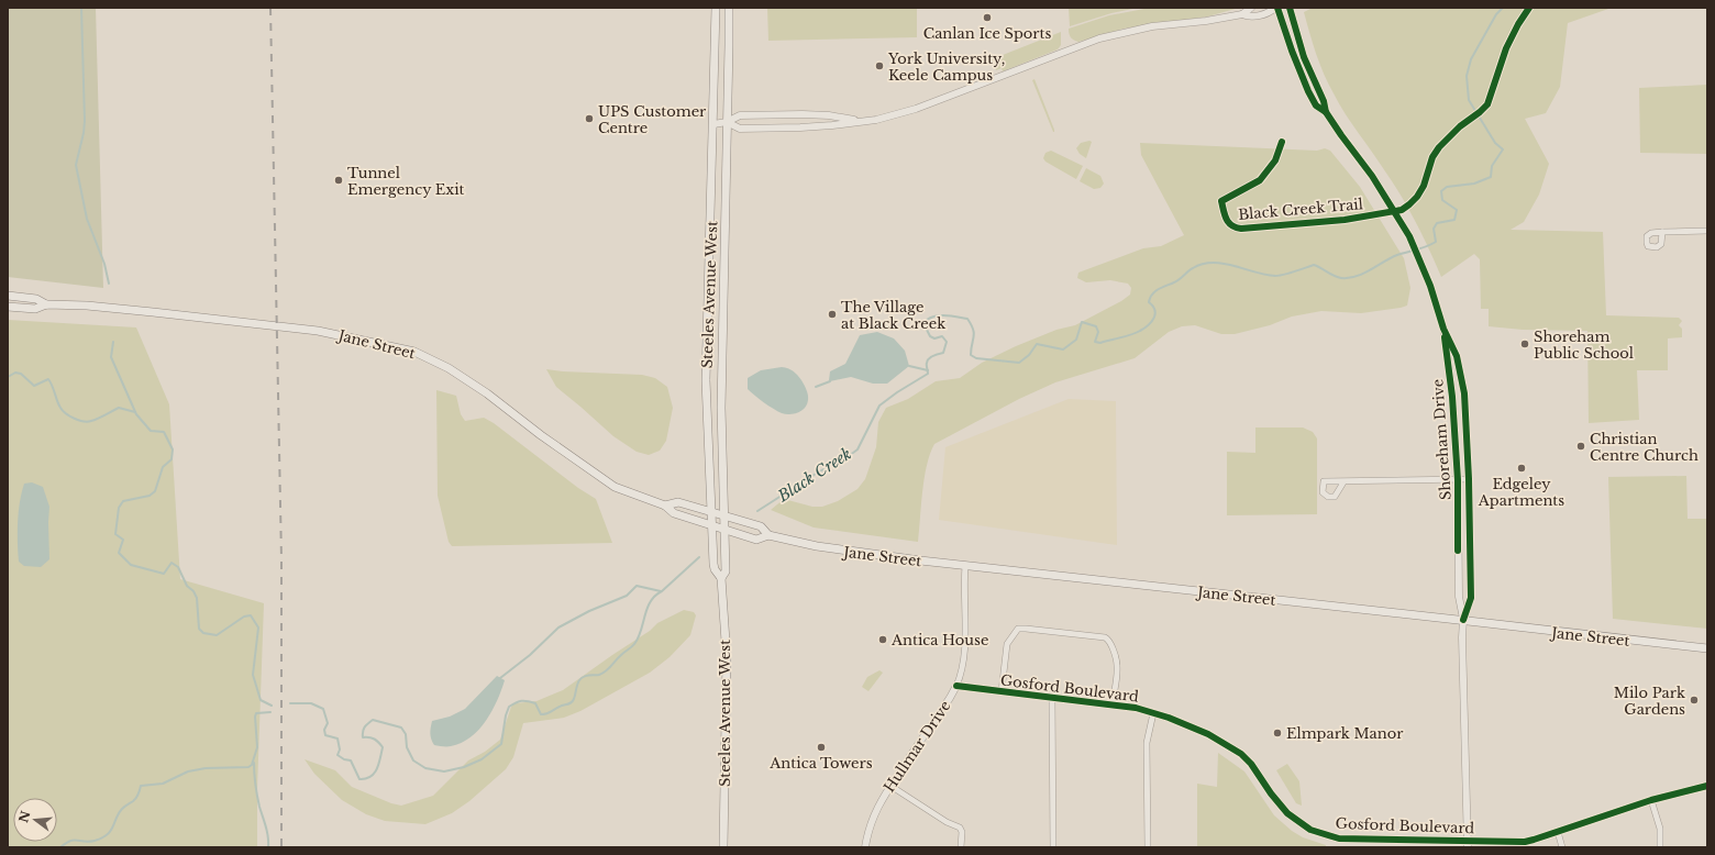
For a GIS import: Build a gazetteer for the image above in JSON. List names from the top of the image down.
{
  "streets": {
    "main road": ["Steeles Avenue West", "Jane Street"],
    "street": ["Shoreham Drive", "Gosford Boulevard", "Hullmar Drive"],
    "cycle path": ["Black Creek Trail"]
  },
  "crossings": [
    ["Steeles Avenue West", "Jane Street"],
    ["Jane Street", "Shoreham Drive"],
    ["Jane Street", "Hullmar Drive"],
    ["Shoreham Drive", "Gosford Boulevard"],
    ["Gosford Boulevard", "Hullmar Drive"]
  ],
  "water": ["Black Creek"],
  "places": [
    "Canlan Ice Sports",
    "York University, Keele Campus",
    "UPS Customer Centre",
    "Tunnel Emergency Exit",
    "The Village at Black Creek",
    "Shoreham Public School",
    "Christian Centre Church",
    "Edgeley Apartments",
    "Antica House",
    "Milo Park Gardens",
    "Elmpark Manor",
    "Antica Towers"
  ],
  "north": "left"
}
